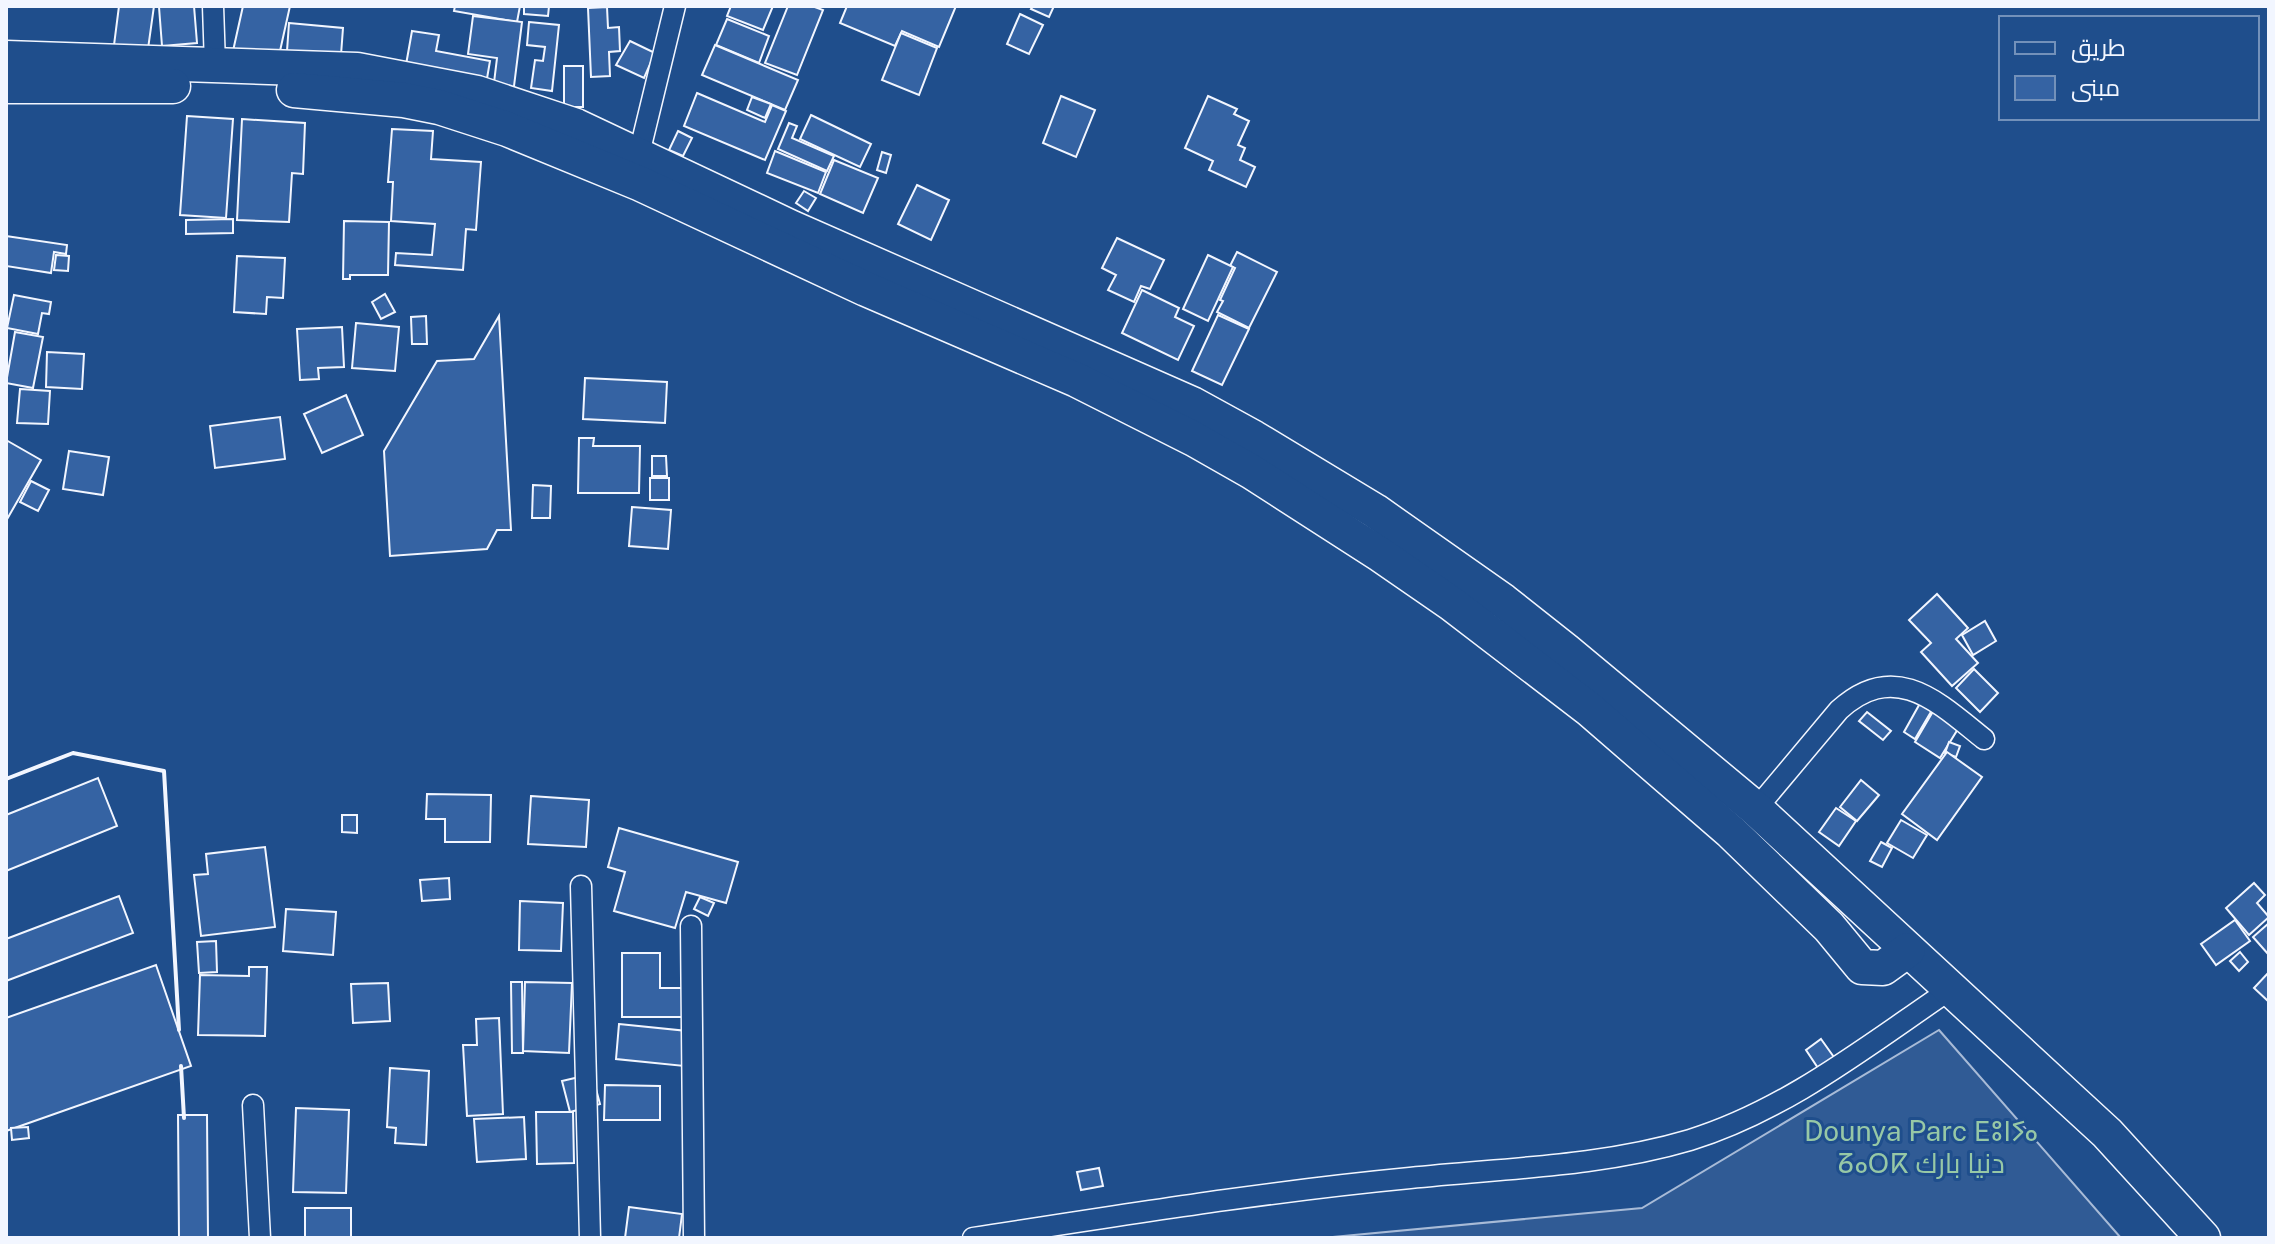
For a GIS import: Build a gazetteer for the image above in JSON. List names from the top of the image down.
{
  "parks": ["Dounya Parc ⴹⵓⵏⵢⴰ ⵒⴰⵔⴽ دنيا بارك"],
  "legend": ["طريق", "مبنى"]
}
